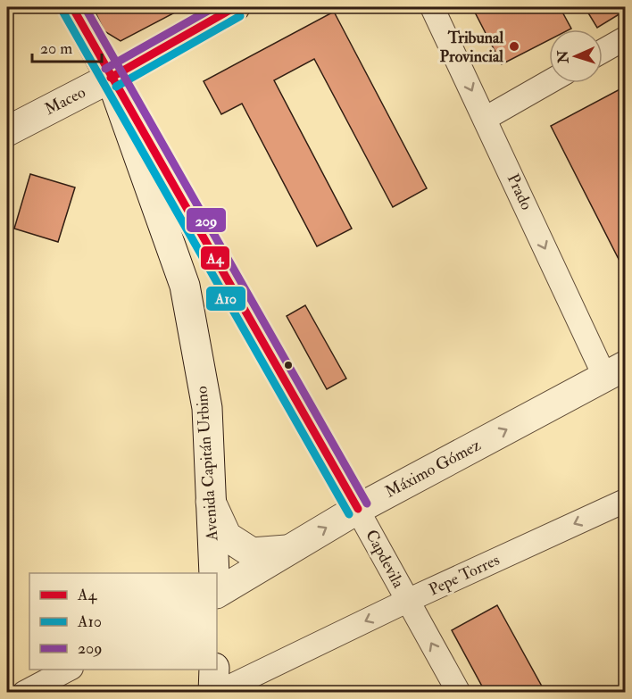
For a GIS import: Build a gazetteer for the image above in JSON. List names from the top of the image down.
{
  "streets": {
    "main road": ["Maceo", "Capdevila"],
    "street": [
      "Prado",
      "Avenida Capitán Urbino",
      "Máximo Gómez",
      "Pepe Torres"
    ]
  },
  "crossings": [
    ["Maceo", "Avenida Capitán Urbino"],
    ["Maceo", "Capdevila"],
    ["Prado", "Máximo Gómez"],
    ["Avenida Capitán Urbino", "Capdevila"],
    ["Máximo Gómez", "Capdevila"],
    ["Capdevila", "Pepe Torres"]
  ],
  "one_way": ["Prado", "Máximo Gómez", "Pepe Torres"],
  "places": ["Tribunal Provincial"],
  "lines": ["transit line A4", "transit line 209", "transit line A10"],
  "legend": ["A4", "A10", "209"],
  "scale_bar": "20 m",
  "north": "left"
}
